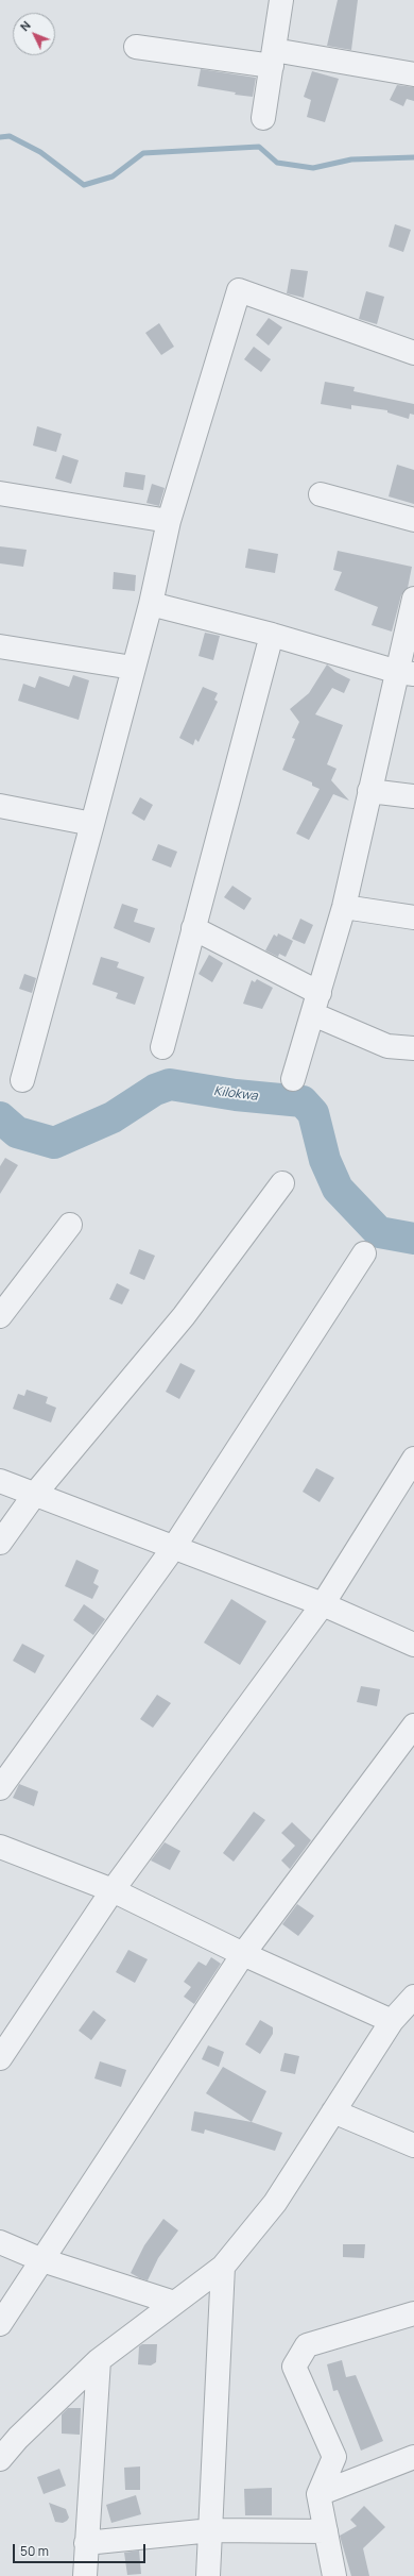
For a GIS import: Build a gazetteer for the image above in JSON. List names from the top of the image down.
{
  "water": ["Kilokwa"],
  "scale_bar": "50 m",
  "north": "top left"
}
